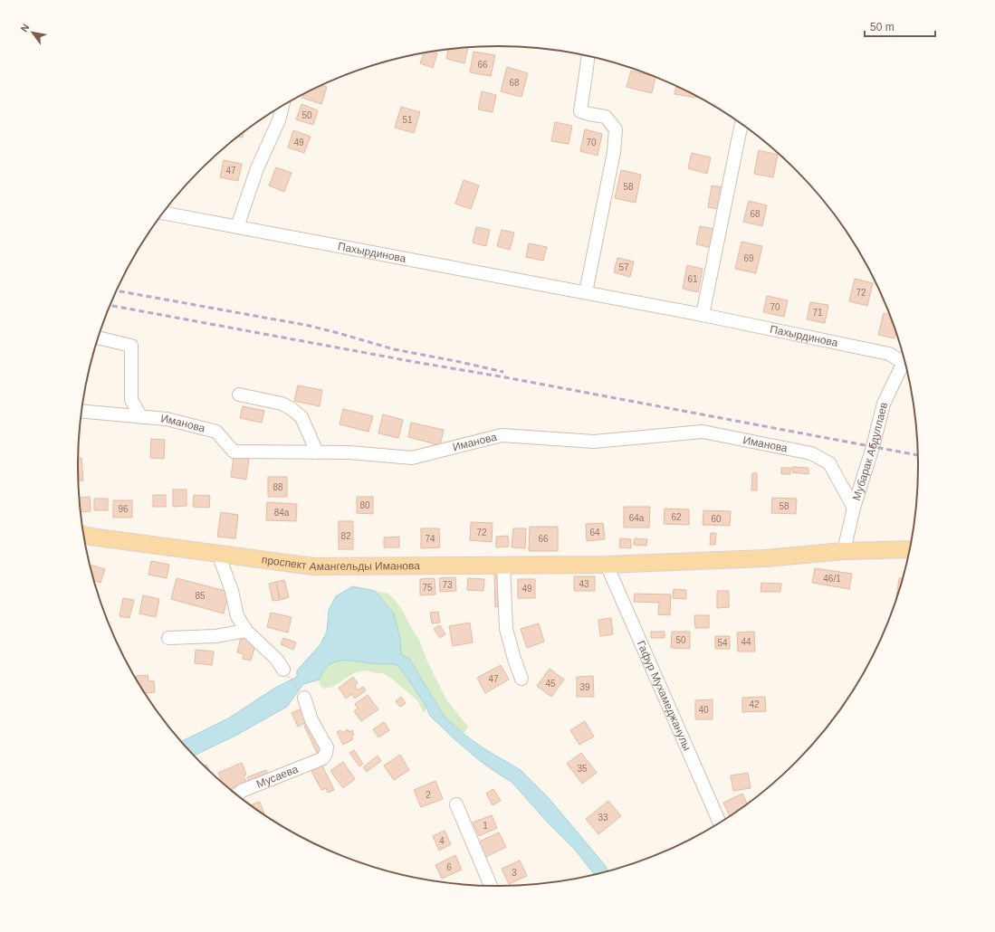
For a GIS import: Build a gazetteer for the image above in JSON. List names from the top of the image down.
{
  "streets": {
    "main road": ["проспект Амангельды Иманова"],
    "street": [
      "Пахырдинова",
      "Иманова",
      "Мубарак Абдуллаев",
      "Гафур Мухамеджанулы",
      "Мусаева"
    ]
  },
  "crossings": [
    ["Иманова", "Мубарак Абдуллаев"],
    ["проспект Амангельды Иманова", "Гафур Мухамеджанулы"]
  ],
  "house_numbers": [
    "66",
    "68",
    "50",
    "51",
    "49",
    "70",
    "47",
    "58",
    "68",
    "69",
    "57",
    "61",
    "72",
    "70",
    "71",
    "88",
    "80",
    "58",
    "96",
    "84а",
    "62",
    "64а",
    "60",
    "72",
    "64",
    "82",
    "74",
    "66",
    "46/1",
    "43",
    "73",
    "75",
    "49",
    "85",
    "50",
    "44",
    "54",
    "47",
    "45",
    "39",
    "42",
    "40",
    "35",
    "2",
    "33",
    "1",
    "4",
    "6",
    "3"
  ],
  "scale_bar": "50 m",
  "north": "top left"
}
